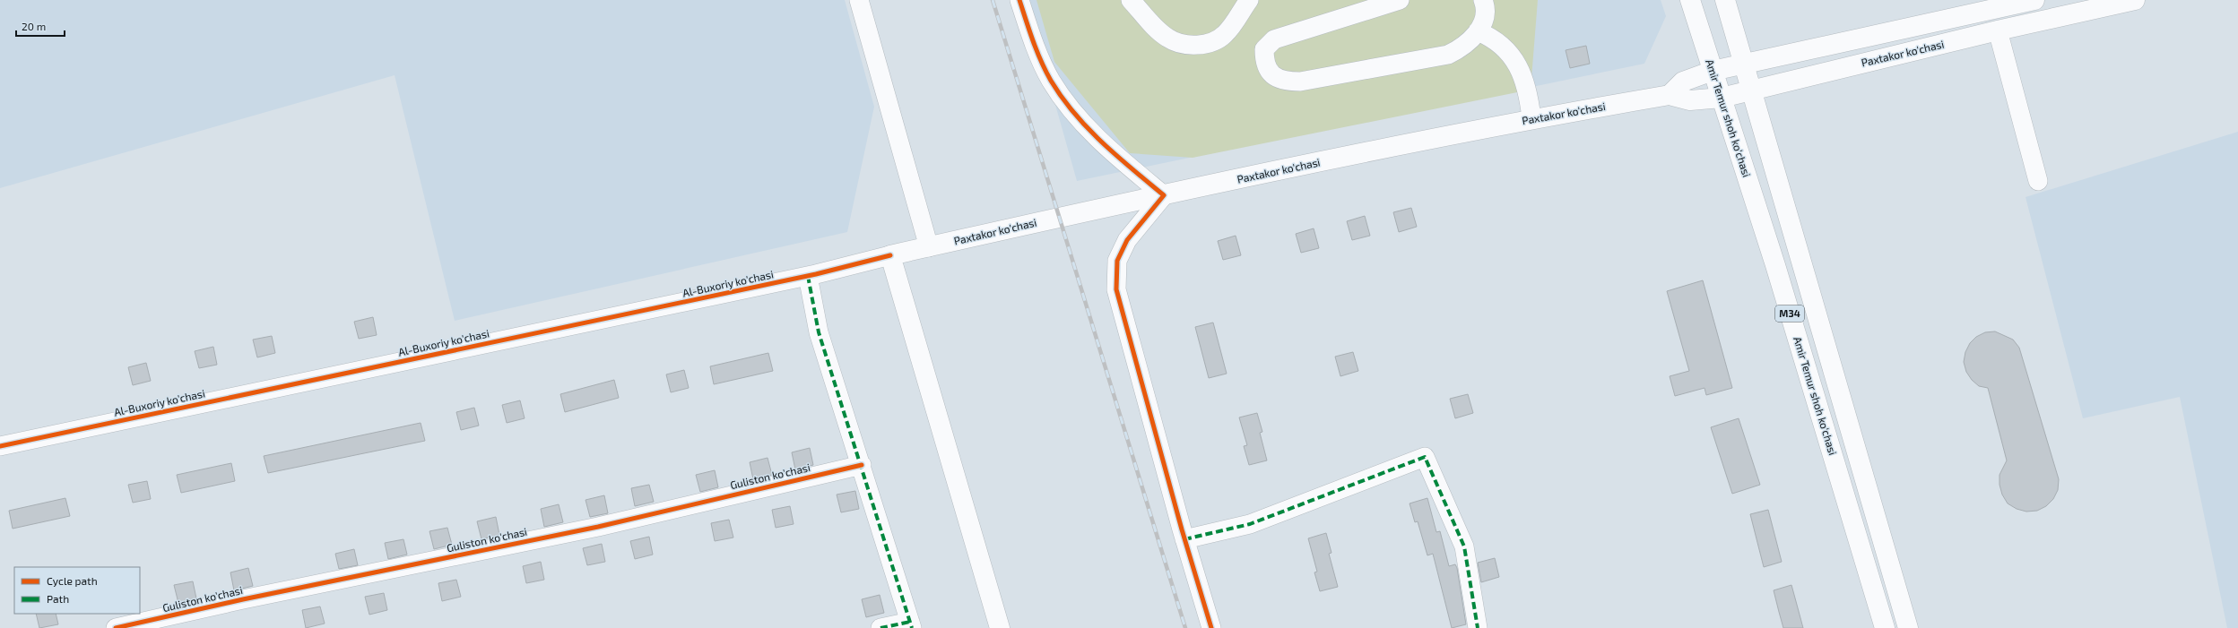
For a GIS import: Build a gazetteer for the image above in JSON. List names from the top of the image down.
{
  "streets": {
    "main road": ["Paxtakor ko'chasi", "Amir Temur shoh ko'chasi", "M34"],
    "street": ["Al-Buxoriy ko'chasi", "Guliston ko'chasi"]
  },
  "crossings": [
    ["Paxtakor ko'chasi", "Amir Temur shoh ko'chasi"],
    ["Paxtakor ko'chasi", "Al-Buxoriy ko'chasi"],
    ["Paxtakor ko'chasi", "M34"]
  ],
  "legend": ["Cycle path", "Path"],
  "scale_bar": "20 m"
}
